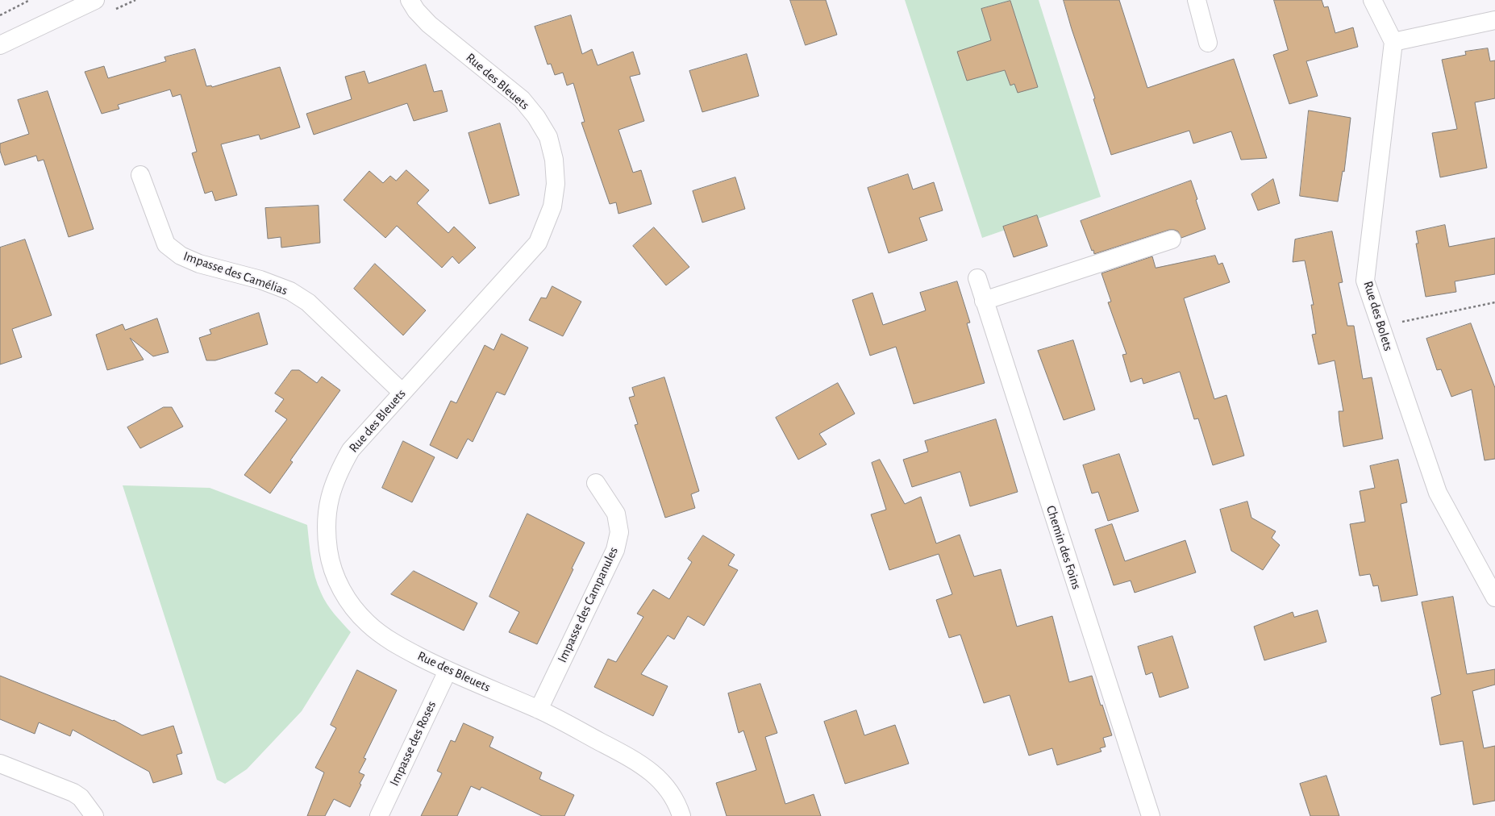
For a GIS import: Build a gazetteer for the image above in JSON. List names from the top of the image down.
{
  "streets": {
    "street": [
      "Rue des Bleuets",
      "Impasse des Camélias",
      "Rue des Bolets",
      "Chemin des Foins",
      "Impasse des Campanules",
      "Impasse des Roses"
    ]
  },
  "crossings": [
    ["Rue des Bleuets", "Impasse des Camélias"],
    ["Rue des Bleuets", "Impasse des Campanules"],
    ["Rue des Bleuets", "Impasse des Roses"]
  ]
}
